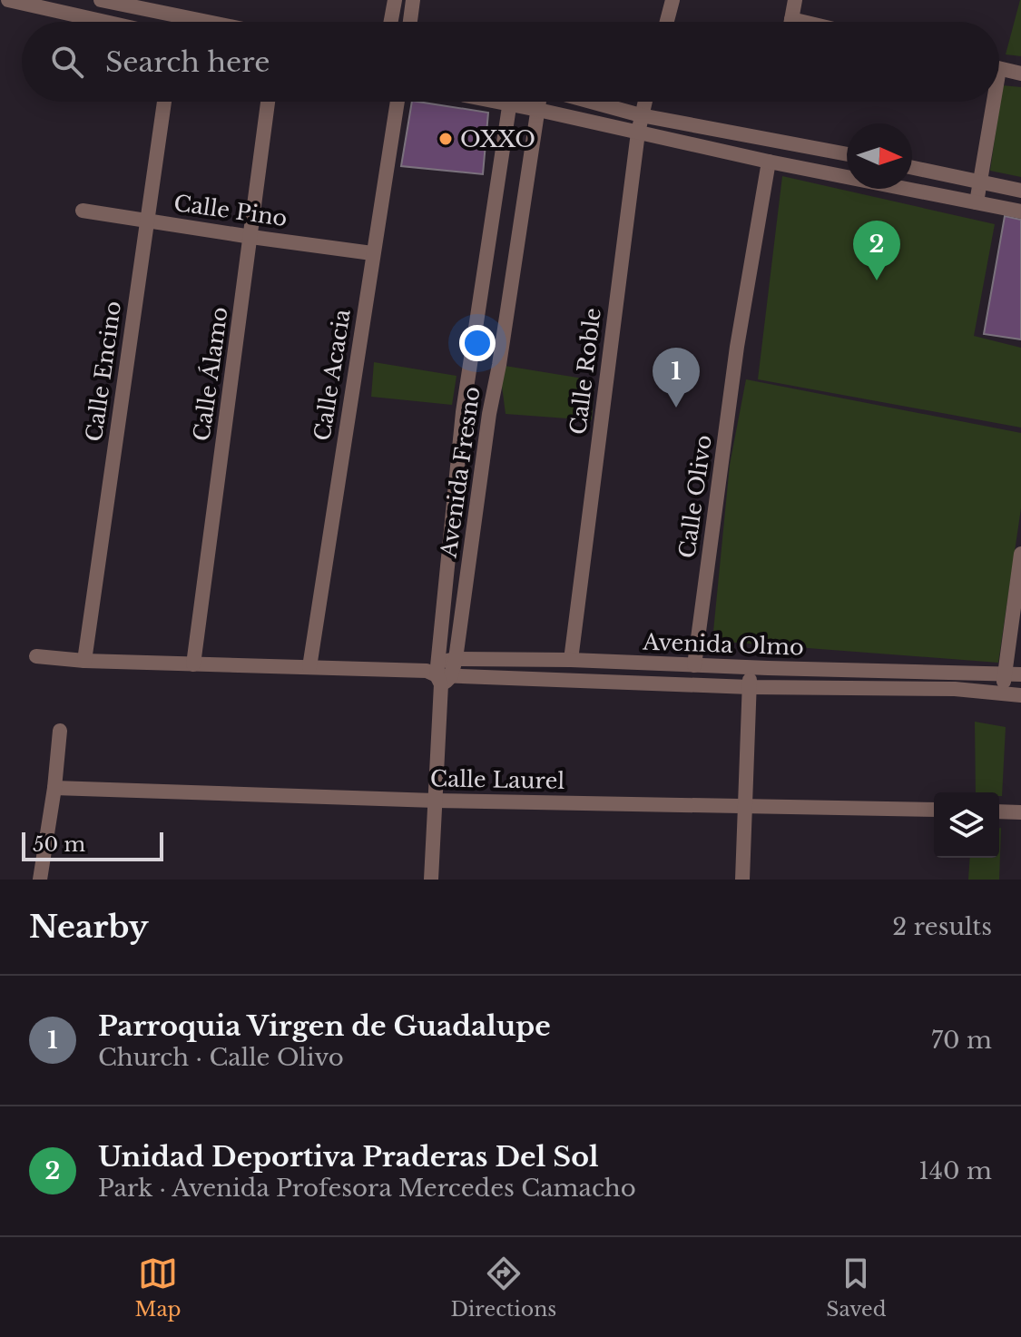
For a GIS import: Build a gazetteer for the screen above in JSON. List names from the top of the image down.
{
  "streets": {
    "street": [
      "Calle Pino",
      "Calle Encino",
      "Calle Roble",
      "Calle Álamo",
      "Calle Acacia",
      "Avenida Fresno",
      "Calle Olivo",
      "Avenida Olmo",
      "Calle Laurel"
    ]
  },
  "crossings": [
    ["Calle Pino", "Calle Encino"],
    ["Calle Pino", "Calle Álamo"],
    ["Calle Pino", "Calle Acacia"],
    ["Calle Encino", "Avenida Olmo"],
    ["Calle Roble", "Avenida Olmo"],
    ["Calle Álamo", "Avenida Olmo"],
    ["Calle Acacia", "Avenida Olmo"],
    ["Avenida Fresno", "Avenida Olmo"],
    ["Avenida Fresno", "Calle Laurel"],
    ["Calle Olivo", "Avenida Olmo"]
  ],
  "places": ["OXXO"],
  "scale_bar": "50 m",
  "north": "right",
  "page": {
    "search": "Search here",
    "pins": ["2", "1"],
    "scale": "50 m",
    "heading": ["Nearby", "2 results"],
    "list": [
      {
        "mark": "1",
        "name": "Parroquia Virgen de Guadalupe",
        "note": "Church · Calle Olivo",
        "value": "70 m"
      },
      {
        "mark": "2",
        "name": "Unidad Deportiva Praderas Del Sol",
        "note": "Park · Avenida Profesora Mercedes Camacho",
        "value": "140 m"
      }
    ],
    "nav": ["Map", "Directions", "Saved"]
  }
}
